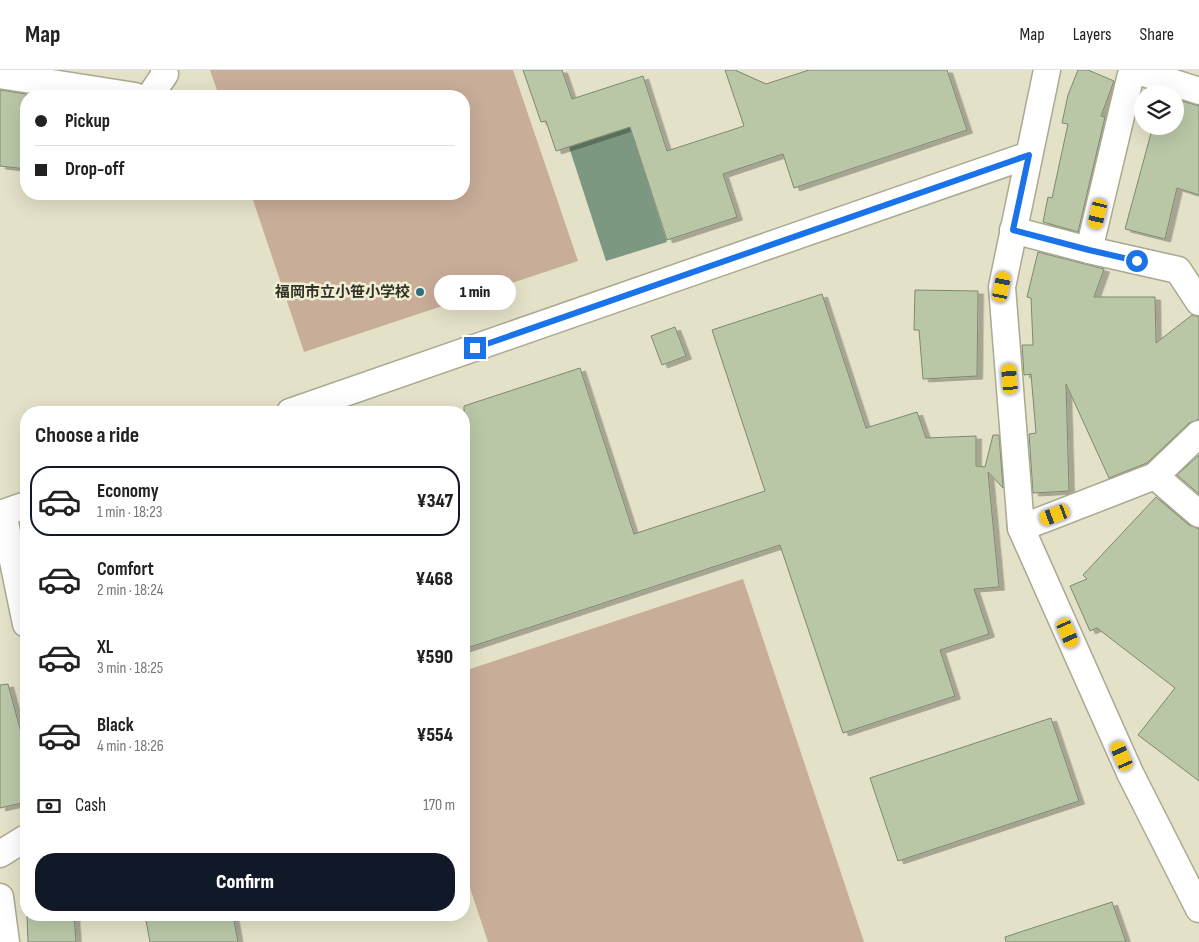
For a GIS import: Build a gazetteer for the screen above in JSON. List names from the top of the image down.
{
  "places": ["福岡市立小笹小学校"],
  "page": {
    "header": "Map",
    "nav": ["Map", "Layers", "Share"],
    "banner": ["Pickup", "Drop-off"],
    "bubble": "1 min",
    "heading": "Choose a ride",
    "list": [
      {
        "name": "Economy",
        "note": "1 min · 18:23",
        "value": "¥347"
      },
      {
        "name": "Comfort",
        "note": "2 min · 18:24",
        "value": "¥468"
      },
      {
        "name": "XL",
        "note": "3 min · 18:25",
        "value": "¥590"
      },
      {
        "name": "Black",
        "note": "4 min · 18:26",
        "value": "¥554"
      }
    ],
    "pay": ["Cash", "170 m"],
    "buttons": "Confirm"
  }
}
